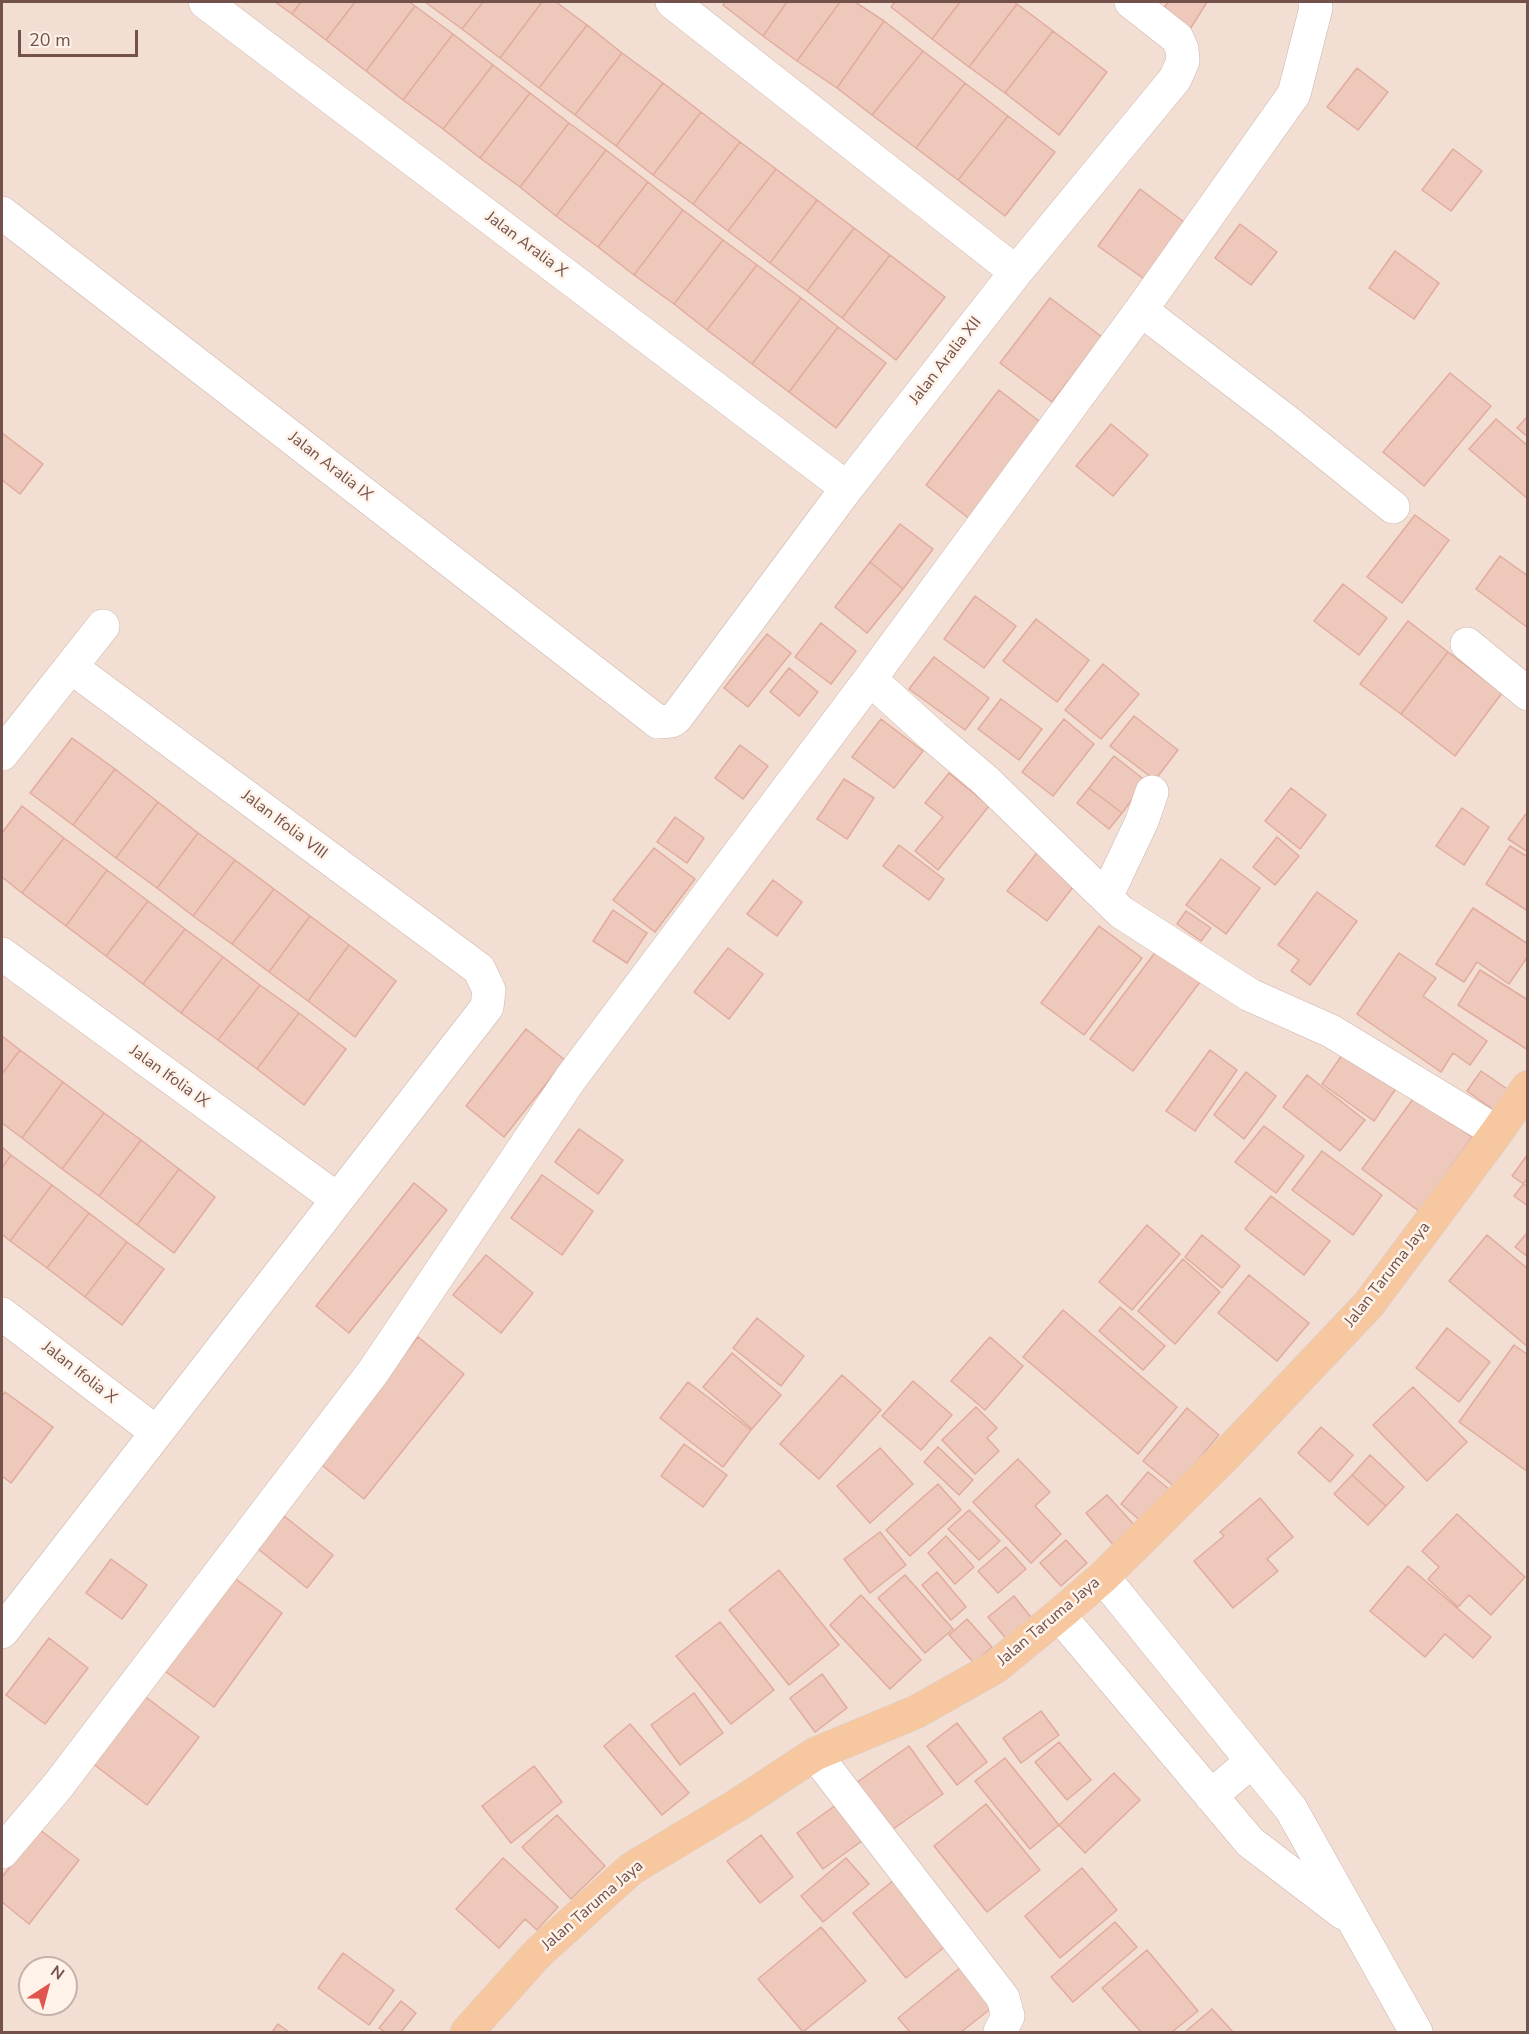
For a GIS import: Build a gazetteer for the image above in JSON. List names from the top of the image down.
{
  "streets": {
    "main road": ["Jalan Taruma Jaya"],
    "street": [
      "Jalan Aralia X",
      "Jalan Aralia XII",
      "Jalan Aralia IX",
      "Jalan Ifolia VIII",
      "Jalan Ifolia IX",
      "Jalan Ifolia X"
    ]
  },
  "crossings": [
    ["Jalan Aralia X", "Jalan Aralia XII"],
    ["Jalan Aralia XII", "Jalan Aralia IX"],
    ["Jalan Ifolia VIII", "Jalan Ifolia IX"]
  ],
  "scale_bar": "20 m",
  "north": "top right"
}
